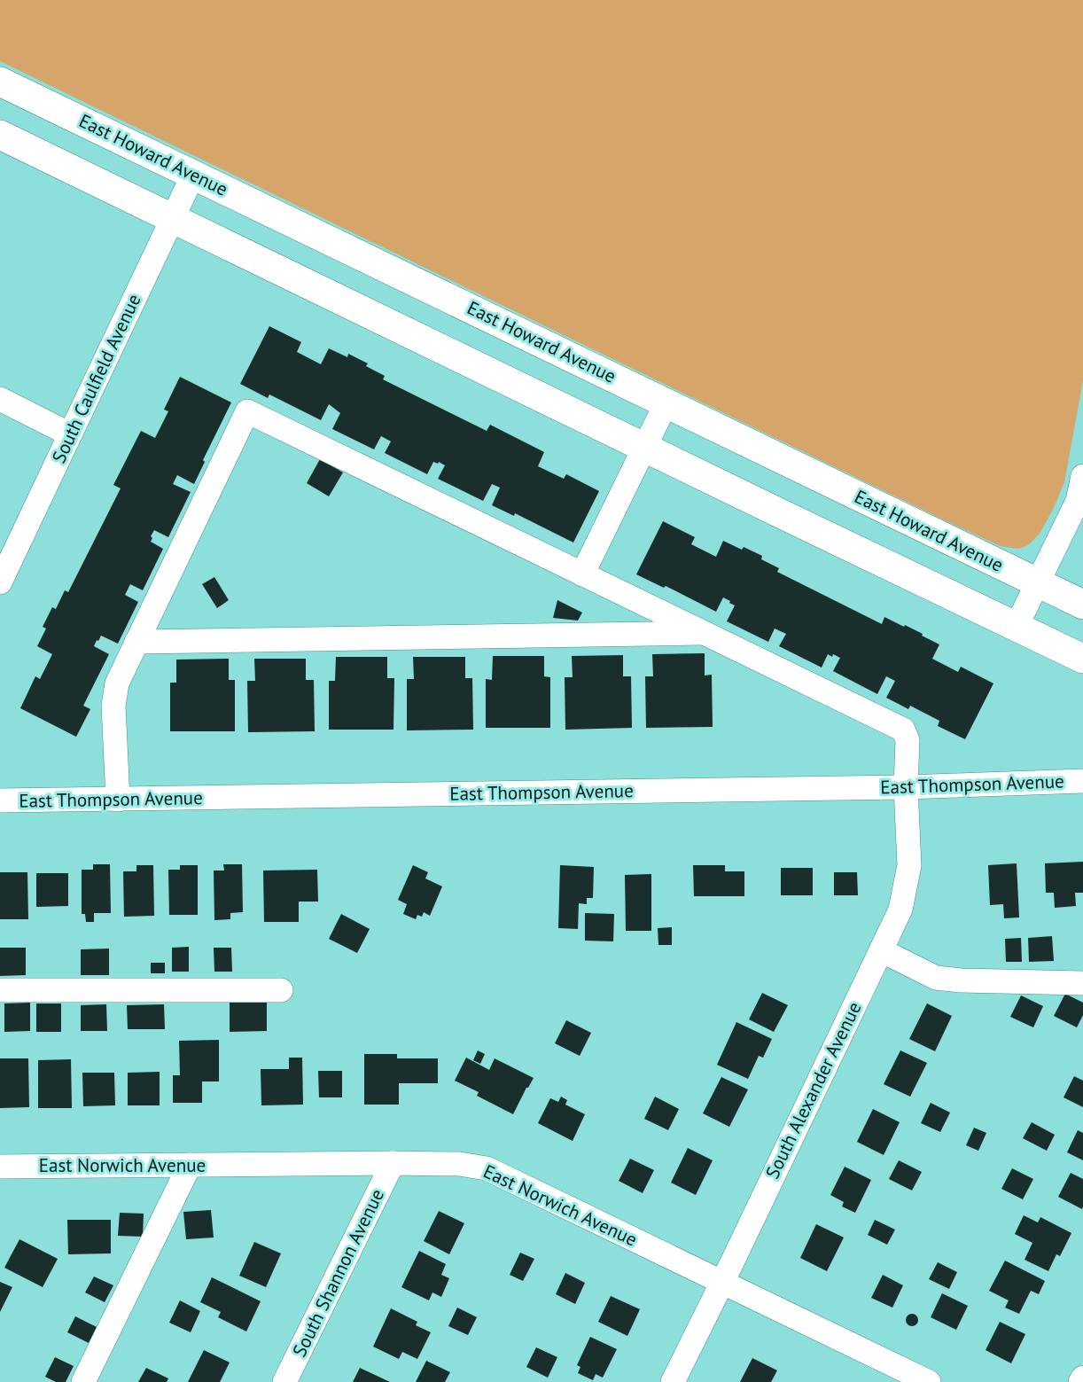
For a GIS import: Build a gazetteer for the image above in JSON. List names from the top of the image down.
{
  "streets": {
    "main road": ["East Howard Avenue"],
    "street": [
      "South Caulfield Avenue",
      "East Thompson Avenue",
      "South Alexander Avenue",
      "East Norwich Avenue",
      "South Shannon Avenue"
    ]
  },
  "crossings": [
    ["East Howard Avenue", "South Caulfield Avenue"],
    ["East Thompson Avenue", "South Alexander Avenue"],
    ["South Alexander Avenue", "East Norwich Avenue"],
    ["East Norwich Avenue", "South Shannon Avenue"]
  ]
}
